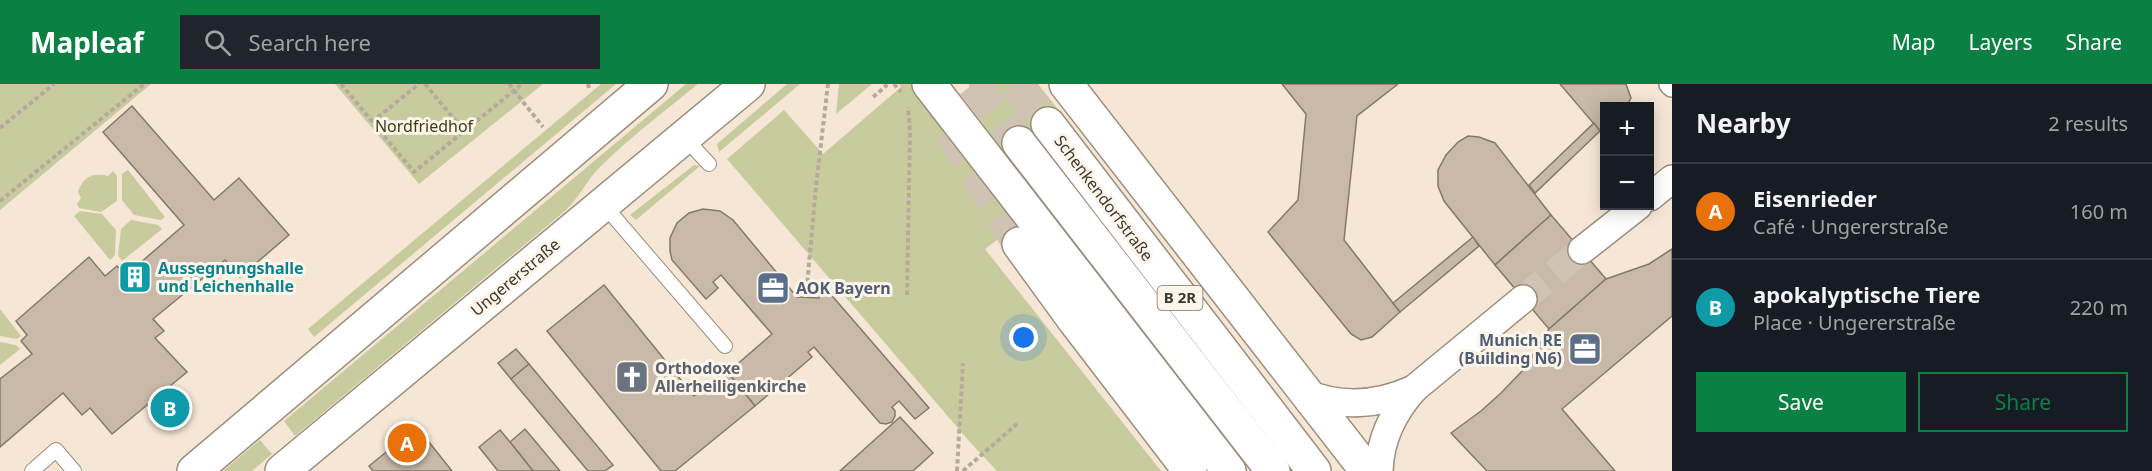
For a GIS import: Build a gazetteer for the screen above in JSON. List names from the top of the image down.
{
  "streets": {
    "main road": ["Schenkendorfstraße", "Ungererstraße", "B 2R"]
  },
  "parks": ["Nordfriedhof"],
  "places": {
    "building": ["Aussegnungshalle und Leichenhalle"],
    "office": ["AOK Bayern", "Munich RE (Building N6)"],
    "church": ["Orthodoxe Allerheiligenkirche"]
  },
  "page": {
    "header": "Mapleaf",
    "search": "Search here",
    "nav": ["Map", "Layers", "Share"],
    "heading": ["Nearby", "2 results"],
    "map_buttons": ["+", "−"],
    "list": [
      {
        "mark": "A",
        "name": "Eisenrieder",
        "note": "Café · Ungererstraße",
        "value": "160 m"
      },
      {
        "mark": "B",
        "name": "apokalyptische Tiere",
        "note": "Place · Ungererstraße",
        "value": "220 m"
      }
    ],
    "buttons": ["Save", "Share"],
    "pins": ["B", "A"]
  }
}
